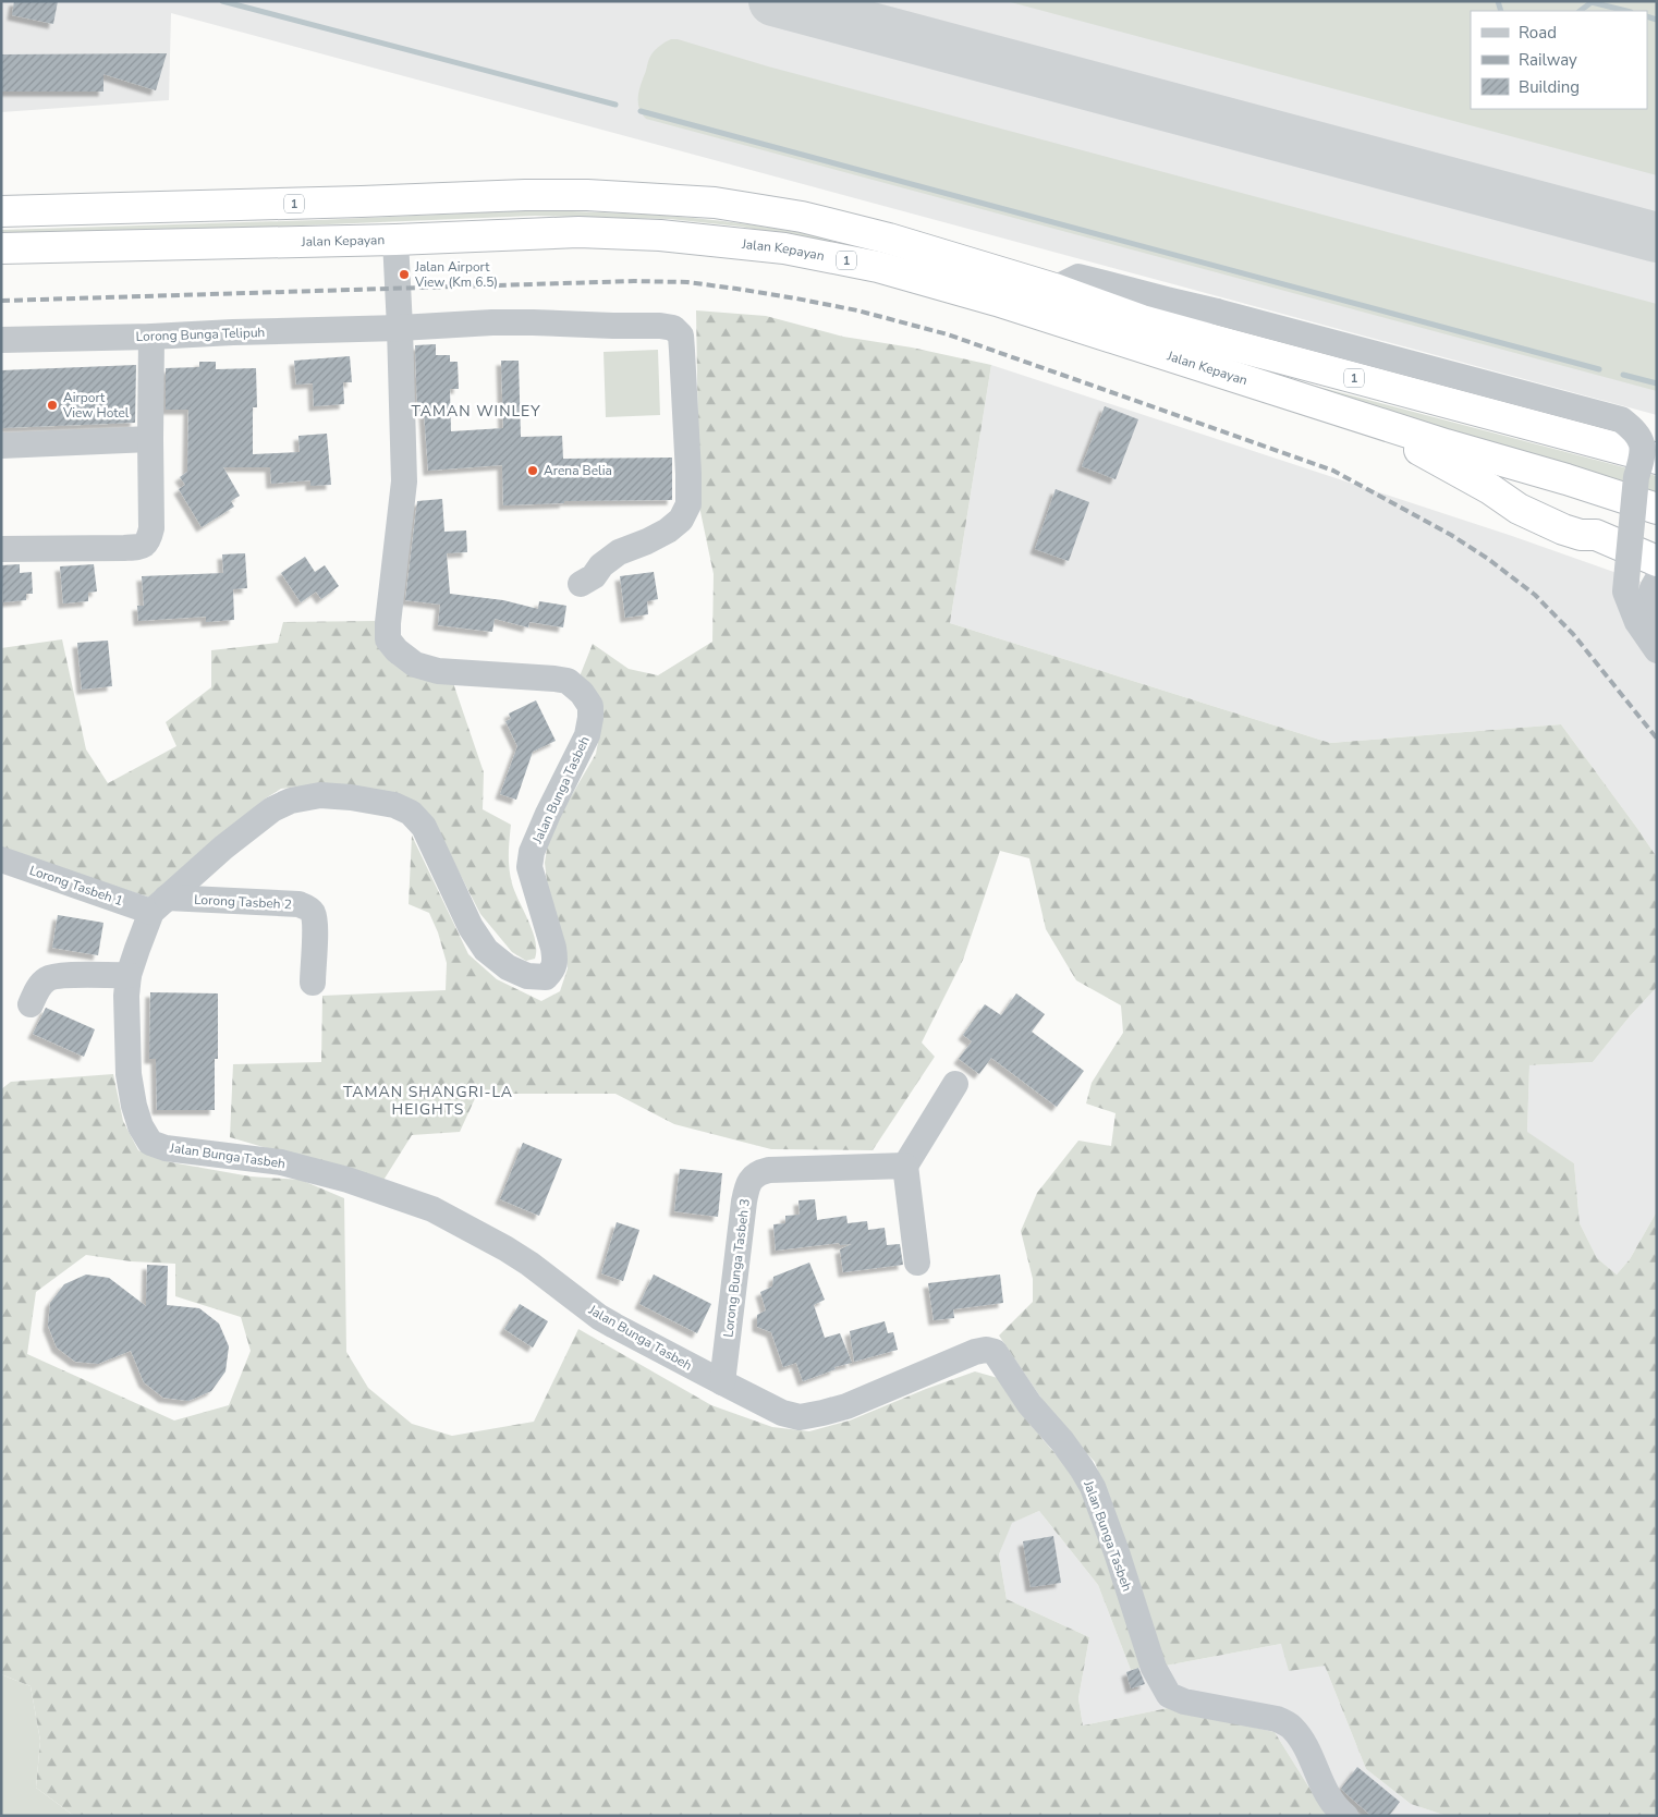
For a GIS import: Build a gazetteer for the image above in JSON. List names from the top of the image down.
{
  "streets": {
    "highway": ["1", "Jalan Kepayan"],
    "street": [
      "Lorong Bunga Telipuh",
      "Jalan Bunga Tasbeh",
      "Lorong Tasbeh 1",
      "Lorong Tasbeh 2",
      "Lorong Bunga Tasbeh 3"
    ]
  },
  "crossings": [
    ["Jalan Kepayan", "Jalan Bunga Tasbeh"],
    ["Lorong Bunga Telipuh", "Jalan Bunga Tasbeh"],
    ["Jalan Bunga Tasbeh", "Lorong Tasbeh 1"],
    ["Jalan Bunga Tasbeh", "Lorong Tasbeh 2"],
    ["Jalan Bunga Tasbeh", "Lorong Bunga Tasbeh 3"],
    ["Lorong Tasbeh 1", "Lorong Tasbeh 2"]
  ],
  "districts": ["TAMAN WINLEY", "TAMAN SHANGRI-LA HEIGHTS"],
  "places": ["Jalan Airport View (Km 6.5)", "Airport View Hotel", "Arena Belia"],
  "legend": ["Road", "Railway", "Building"]
}
